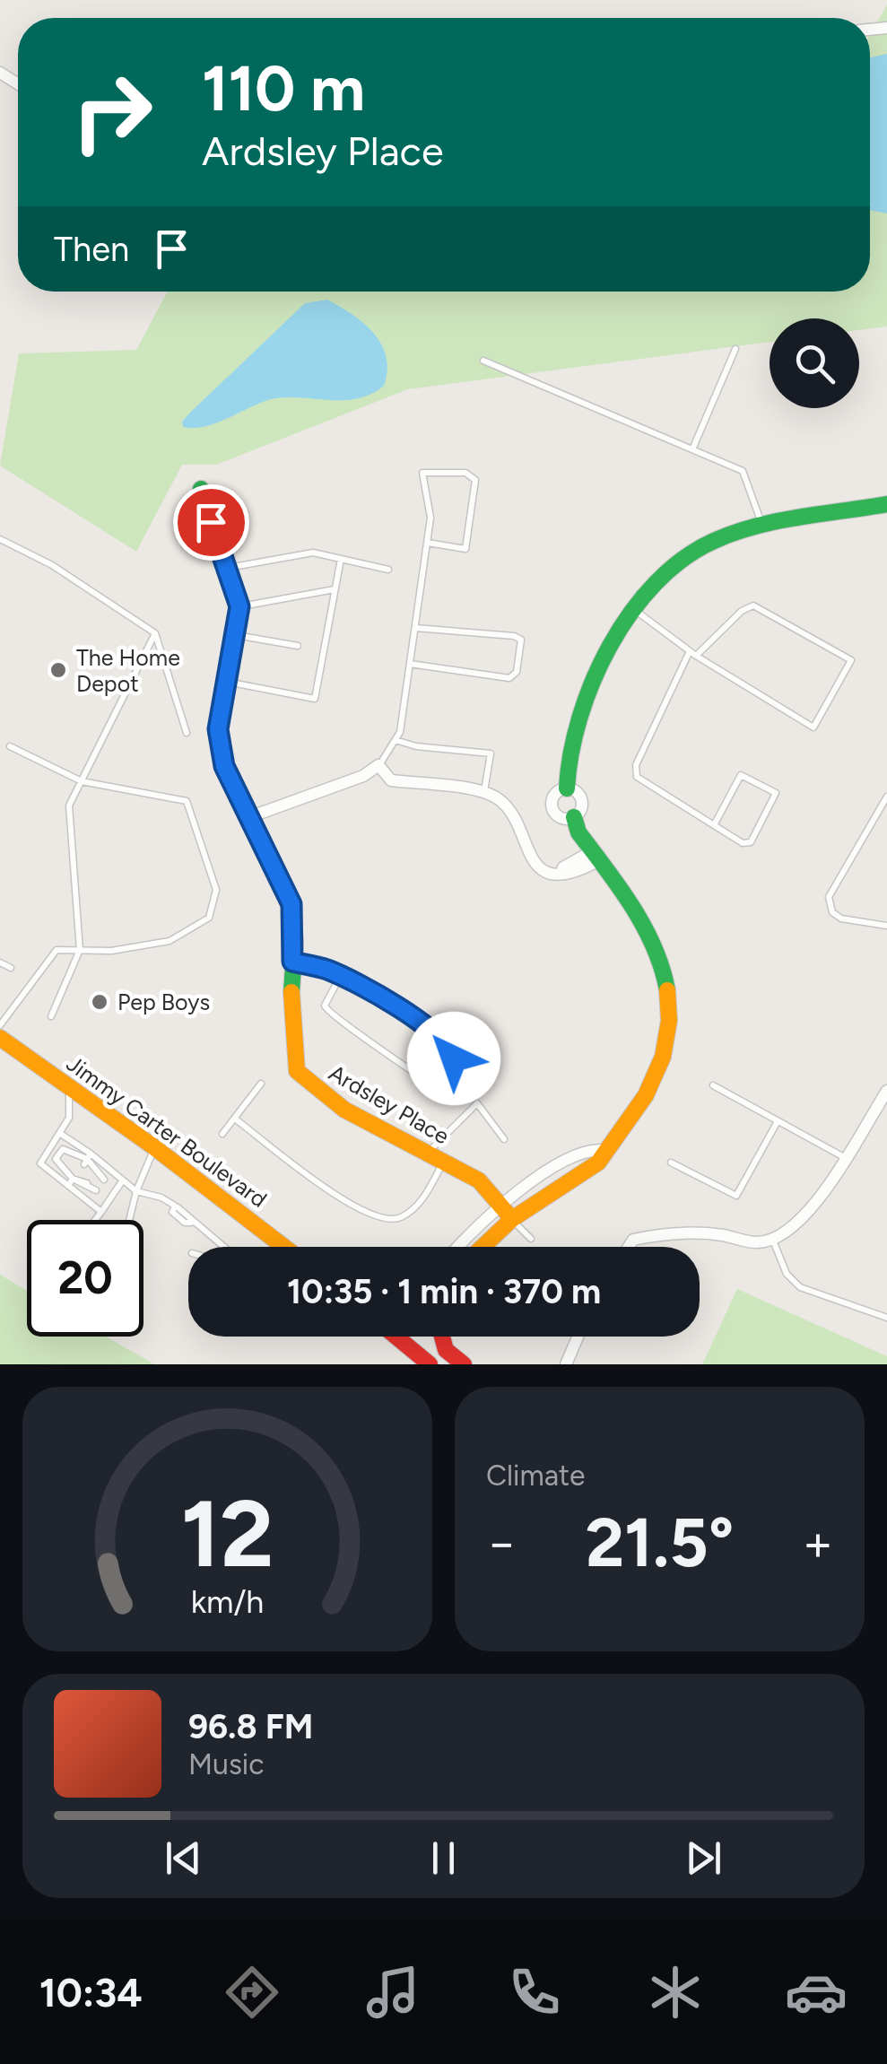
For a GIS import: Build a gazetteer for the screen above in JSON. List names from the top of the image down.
{
  "streets": {
    "street": ["Ardsley Place", "Jimmy Carter Boulevard"]
  },
  "places": ["The Home Depot", "Pep Boys"],
  "page": {
    "turn": ["110 m", "Ardsley Place"],
    "then": "Then",
    "limit": "20",
    "trip": "10:35 · 1 min · 370 m",
    "tile": "Climate",
    "heat": ["−", "21.5°", "+"],
    "song": ["96.8 FM", "Music"],
    "tabs": "10:34",
    "gauge": ["12", "km/h"]
  }
}
